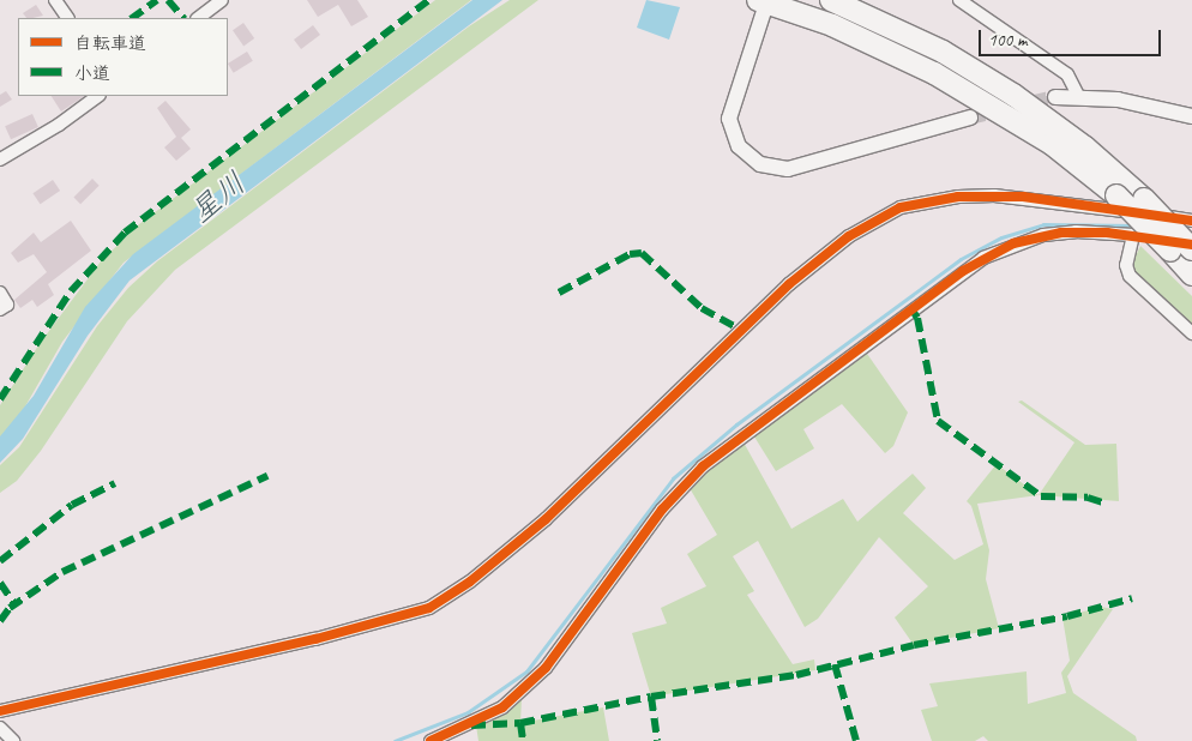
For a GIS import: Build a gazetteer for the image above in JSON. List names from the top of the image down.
{
  "water": ["星川"],
  "legend": ["自転車道", "小道"],
  "scale_bar": "100 m"
}
